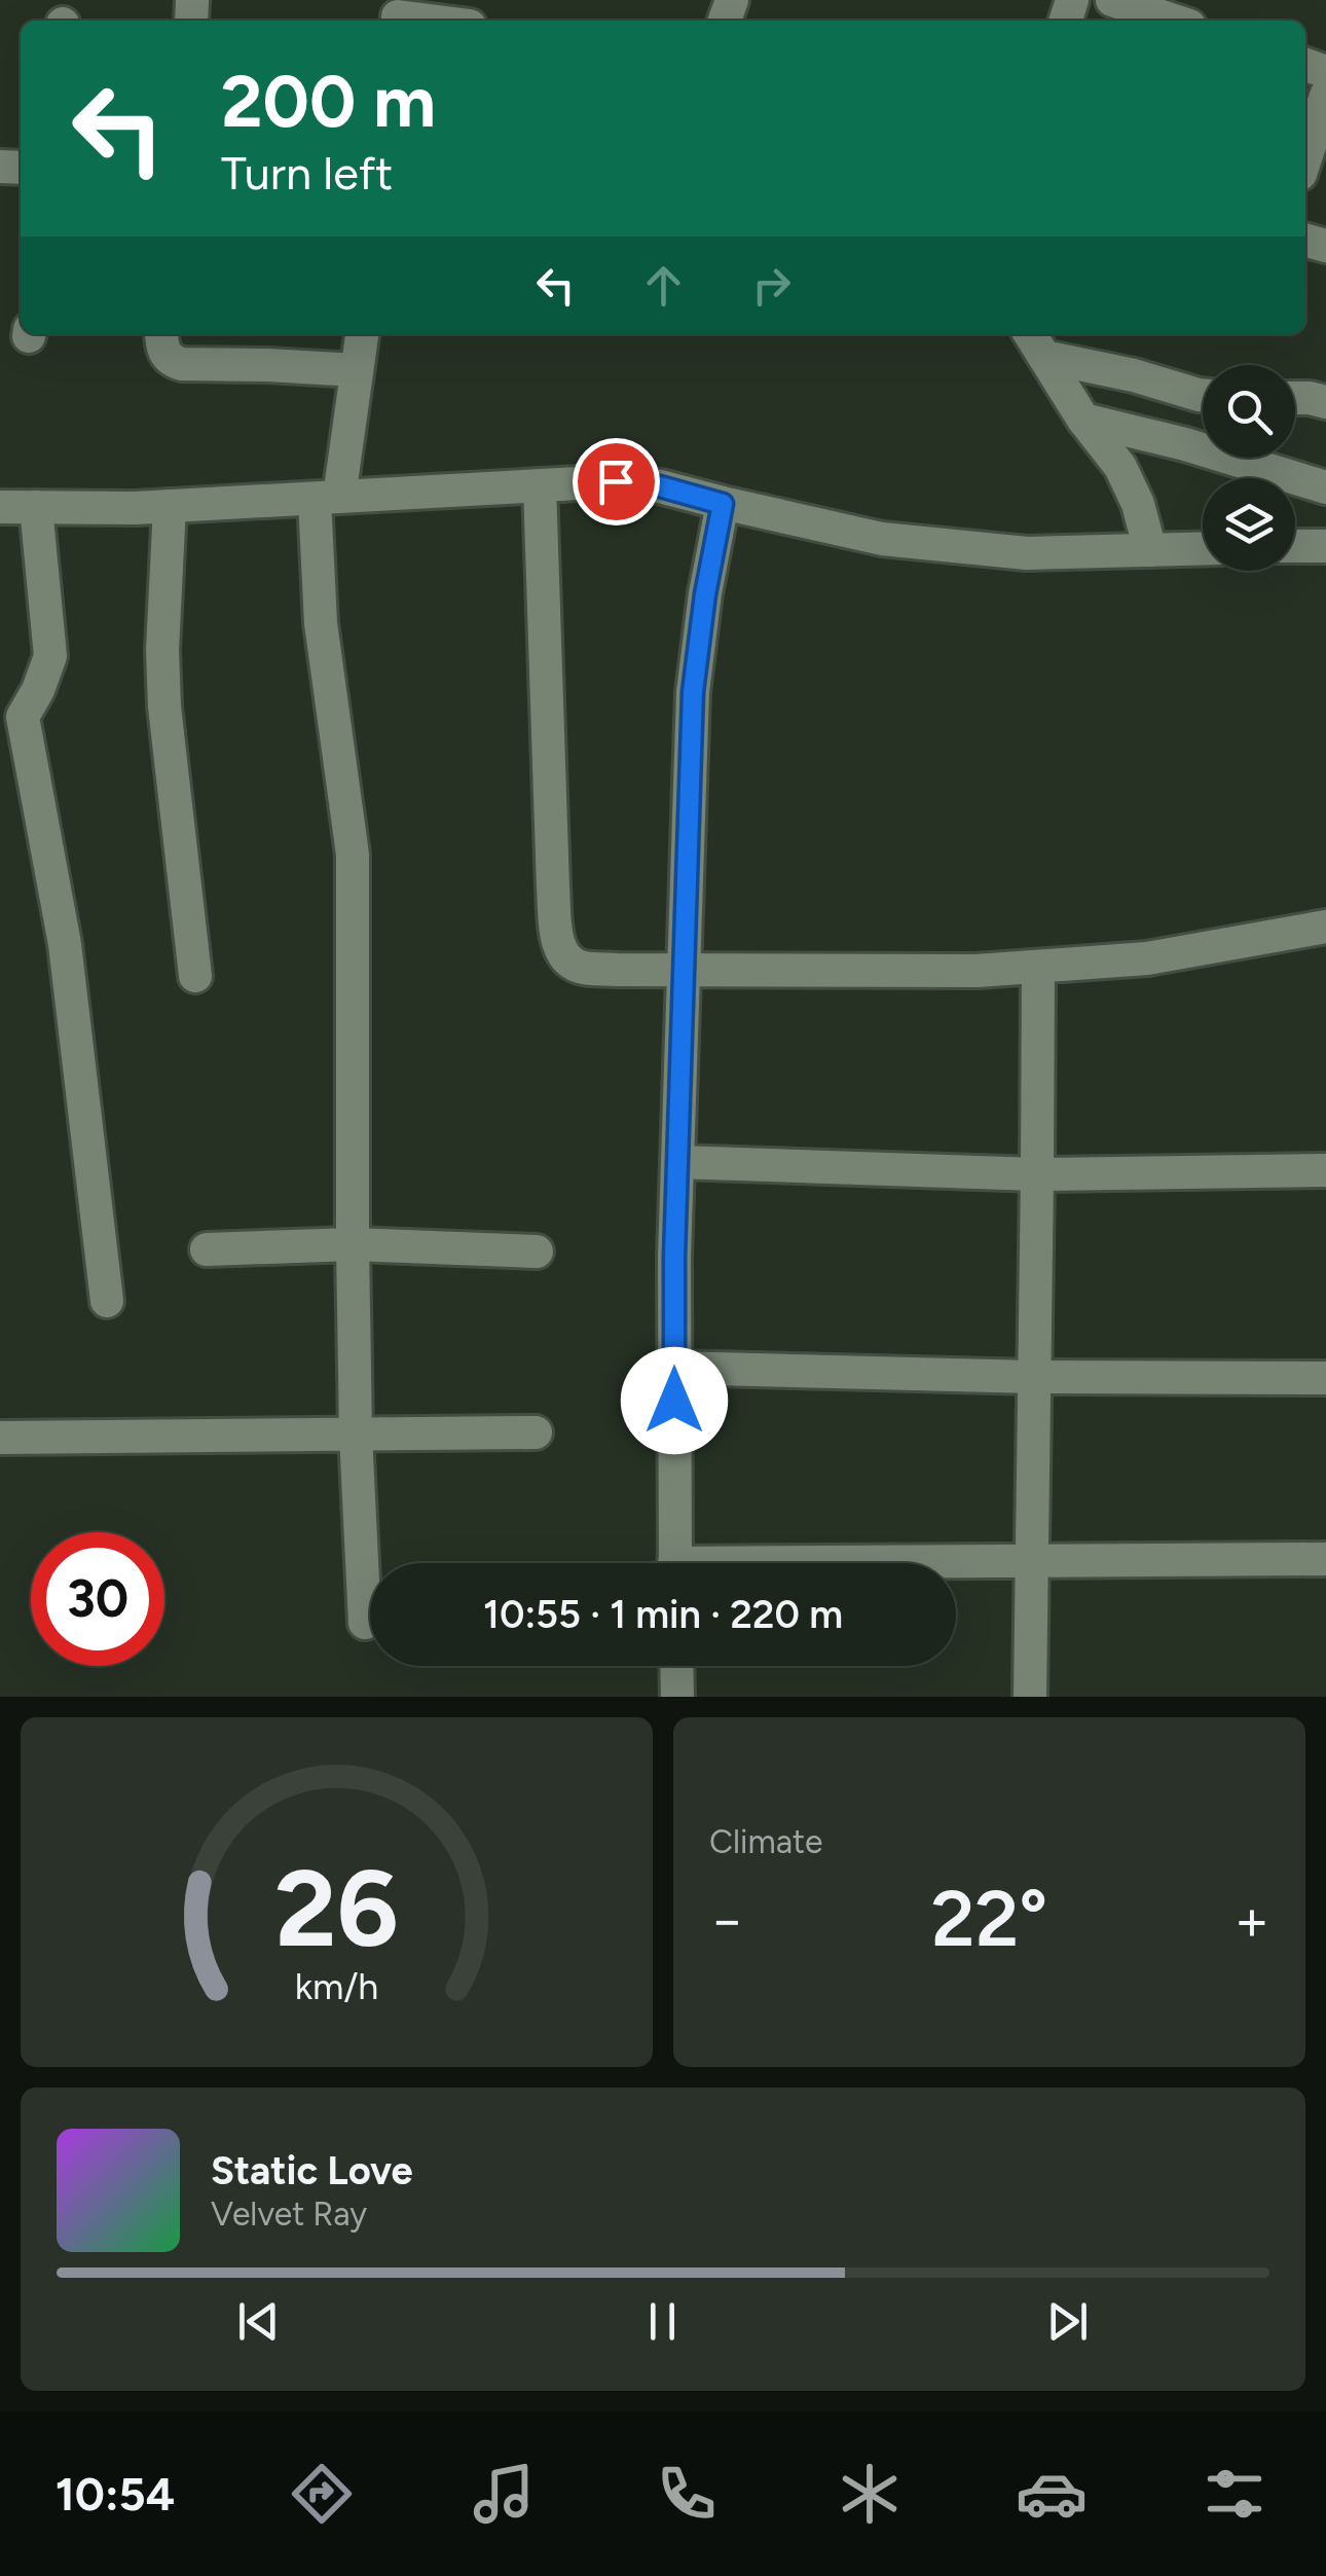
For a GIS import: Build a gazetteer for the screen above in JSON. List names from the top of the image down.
{
  "page": {
    "turn": ["200 m", "Turn left"],
    "limit": "30",
    "trip": "10:55 · 1 min · 220 m",
    "tile": "Climate",
    "heat": ["−", "22°", "+"],
    "song": ["Static Love", "Velvet Ray"],
    "tabs": "10:54",
    "gauge": ["26", "km/h"]
  }
}
